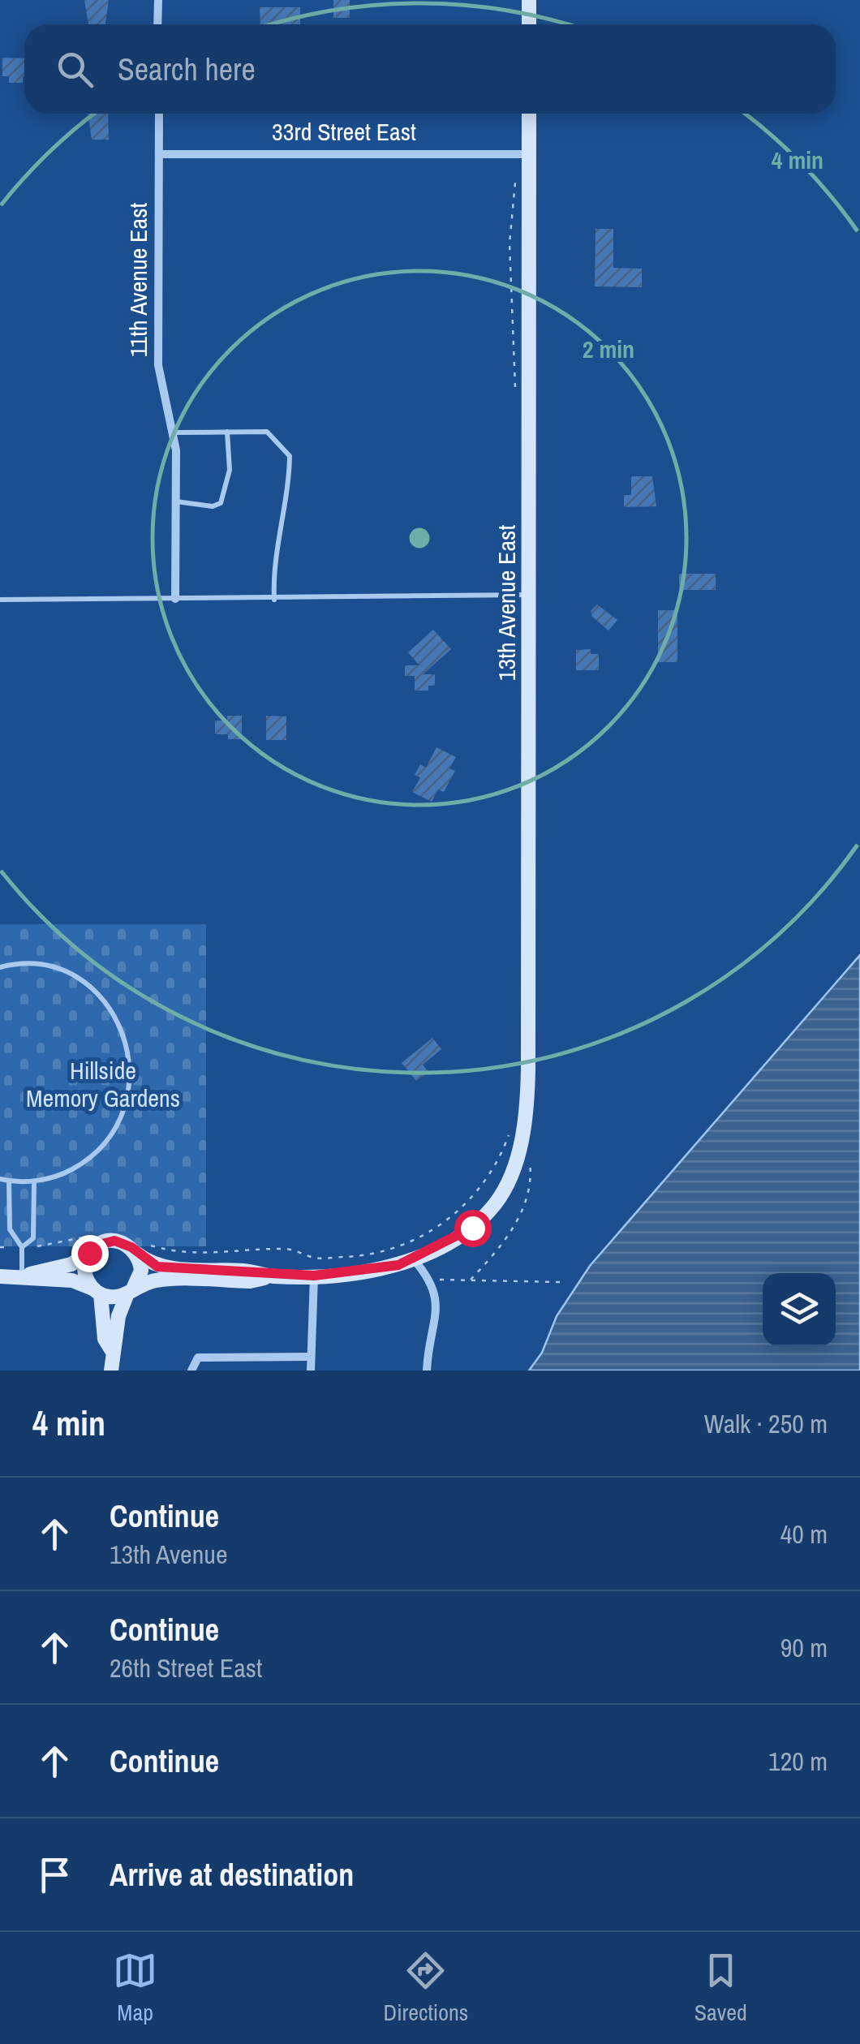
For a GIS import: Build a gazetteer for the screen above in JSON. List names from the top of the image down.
{
  "streets": {
    "main road": ["13th Avenue East"],
    "street": ["33rd Street East", "11th Avenue East"]
  },
  "crossings": [
    ["33rd Street East", "11th Avenue East"],
    ["33rd Street East", "13th Avenue East"]
  ],
  "parks": ["Hillside Memory Gardens"],
  "page": {
    "search": "Search here",
    "heading": ["4 min", "Walk · 250 m"],
    "list": [
      ["Continue", "13th Avenue", "40 m"],
      ["Continue", "26th Street East", "90 m"],
      ["Continue", "120 m"],
      "Arrive at destination"
    ],
    "nav": ["Map", "Directions", "Saved"]
  },
  "rings": ["4 min", "2 min"]
}
